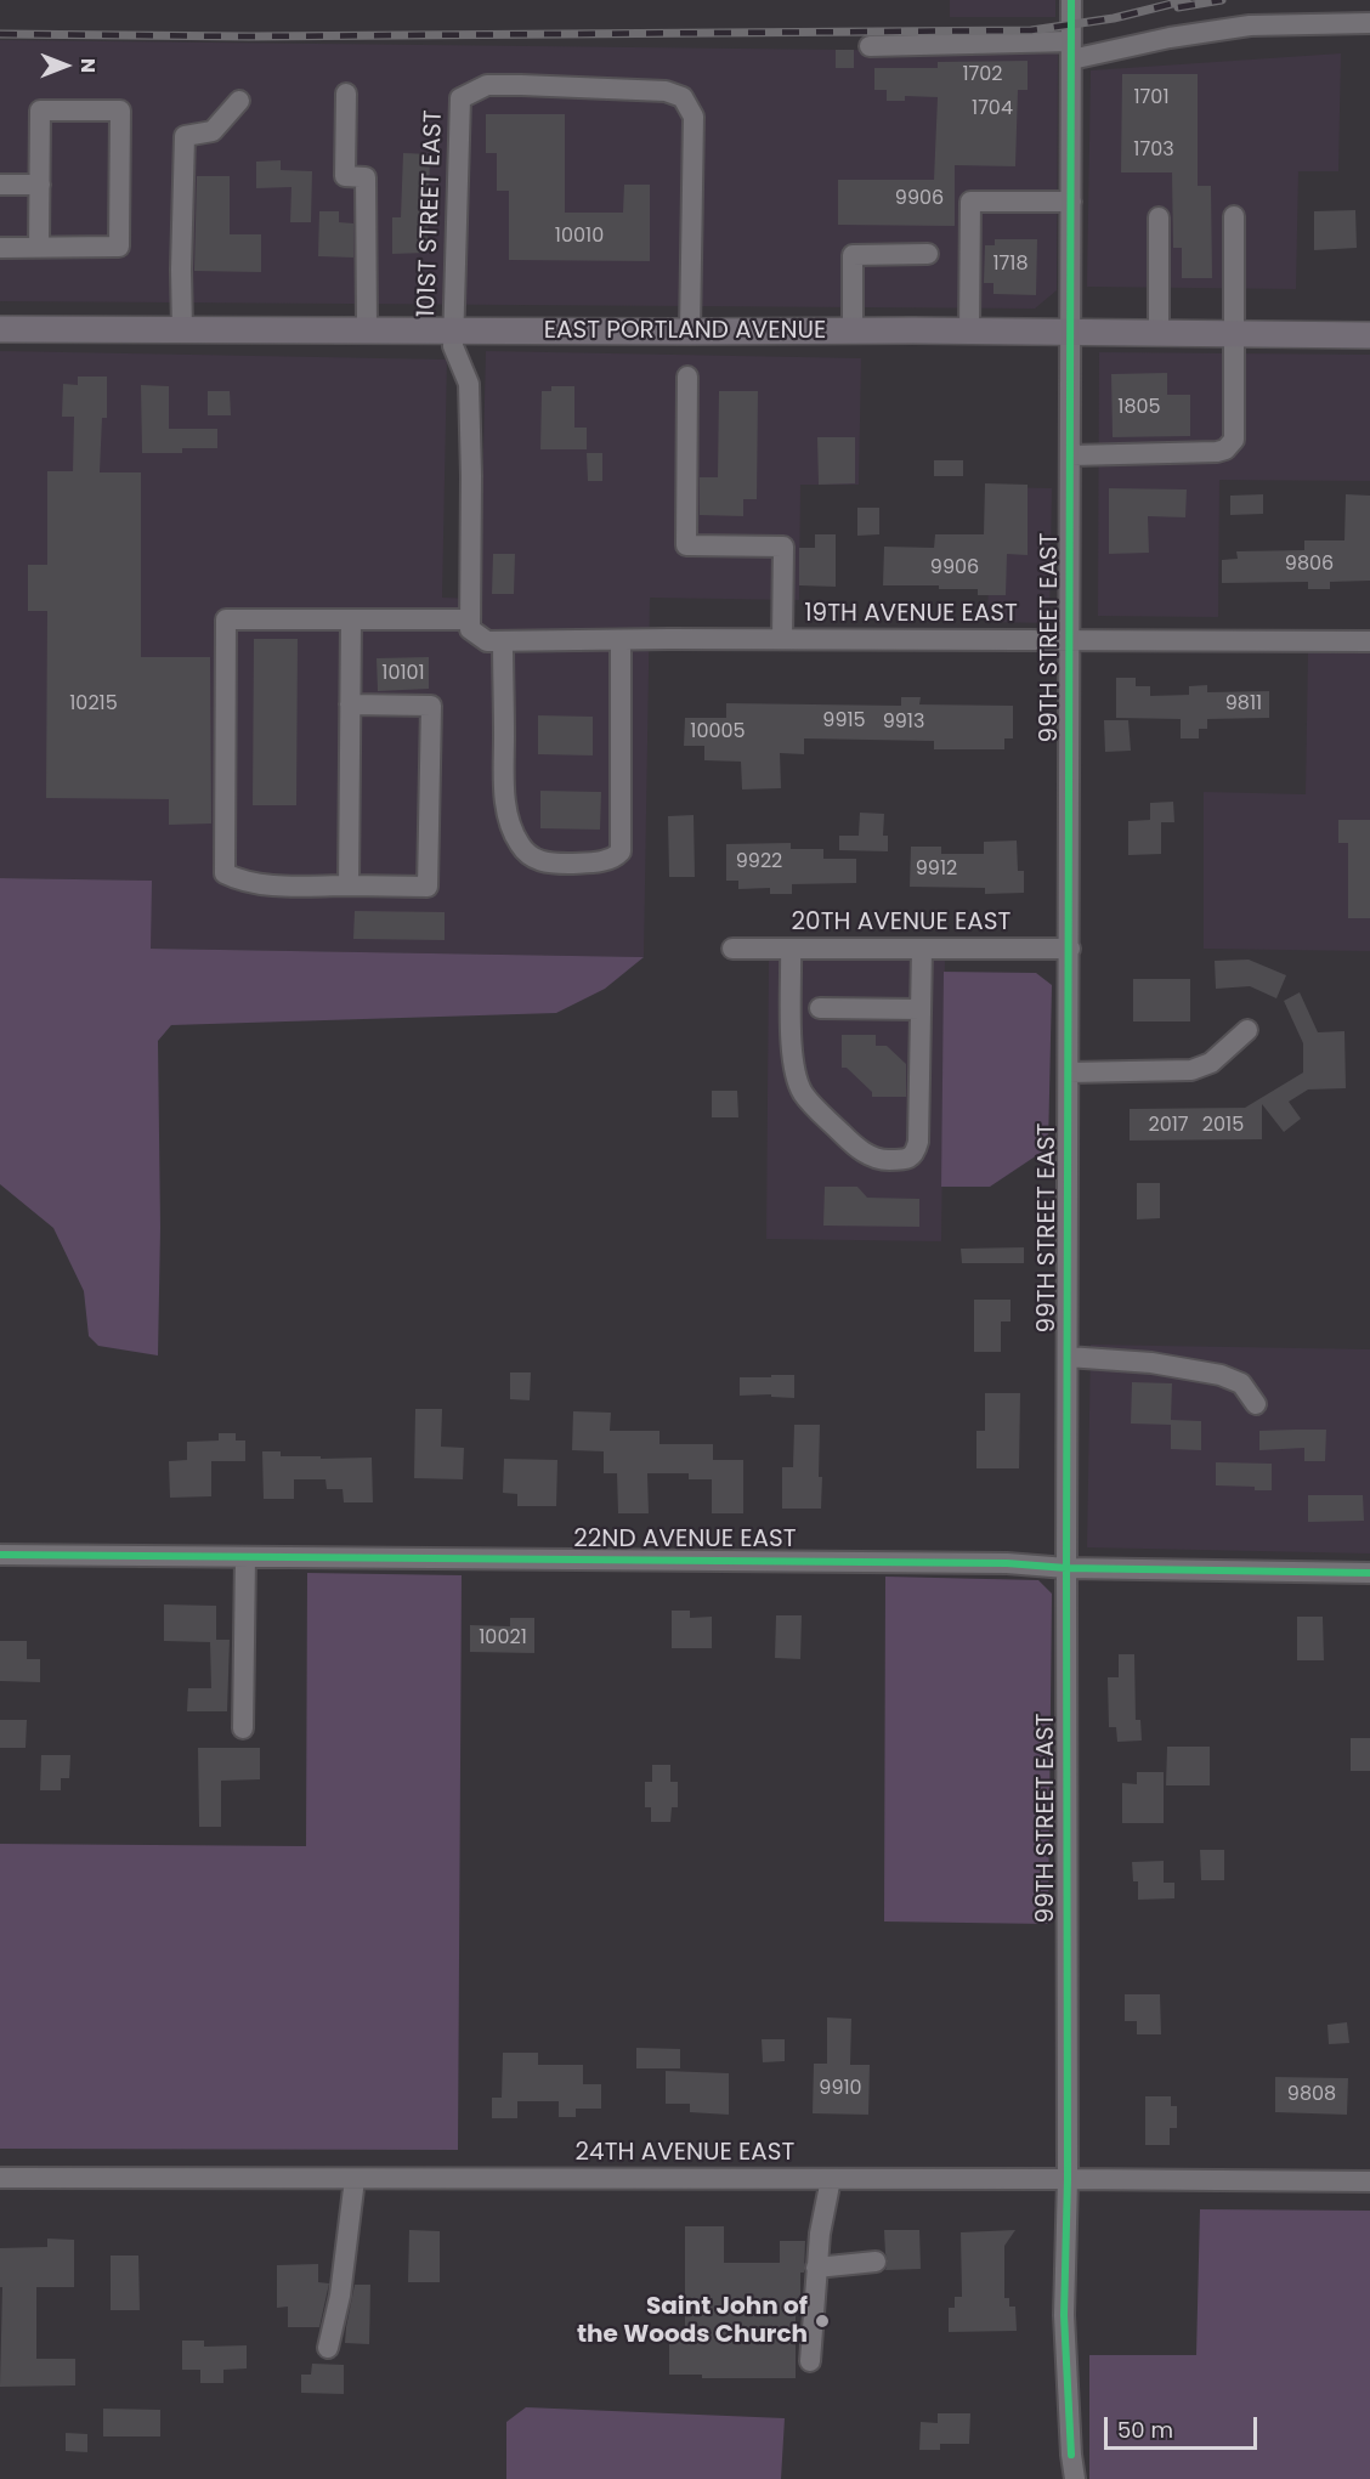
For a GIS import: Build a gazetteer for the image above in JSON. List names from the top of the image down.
{
  "streets": {
    "main road": ["EAST PORTLAND AVENUE"],
    "street": [
      "101ST STREET EAST",
      "19TH AVENUE EAST",
      "99TH STREET EAST",
      "20TH AVENUE EAST",
      "22ND AVENUE EAST",
      "24TH AVENUE EAST"
    ]
  },
  "crossings": [
    ["101ST STREET EAST", "EAST PORTLAND AVENUE"],
    ["EAST PORTLAND AVENUE", "99TH STREET EAST"],
    ["19TH AVENUE EAST", "99TH STREET EAST"],
    ["99TH STREET EAST", "20TH AVENUE EAST"],
    ["99TH STREET EAST", "22ND AVENUE EAST"],
    ["99TH STREET EAST", "24TH AVENUE EAST"]
  ],
  "places": ["Saint John of the Woods Church"],
  "house_numbers": [
    "1702",
    "1701",
    "1704",
    "1703",
    "9906",
    "10010",
    "1718",
    "1805",
    "9806",
    "9906",
    "10101",
    "10215",
    "9811",
    "9915",
    "9913",
    "10005",
    "9922",
    "9912",
    "2017",
    "2015",
    "10021",
    "9910",
    "9808"
  ],
  "scale_bar": "50 m",
  "north": "right"
}
